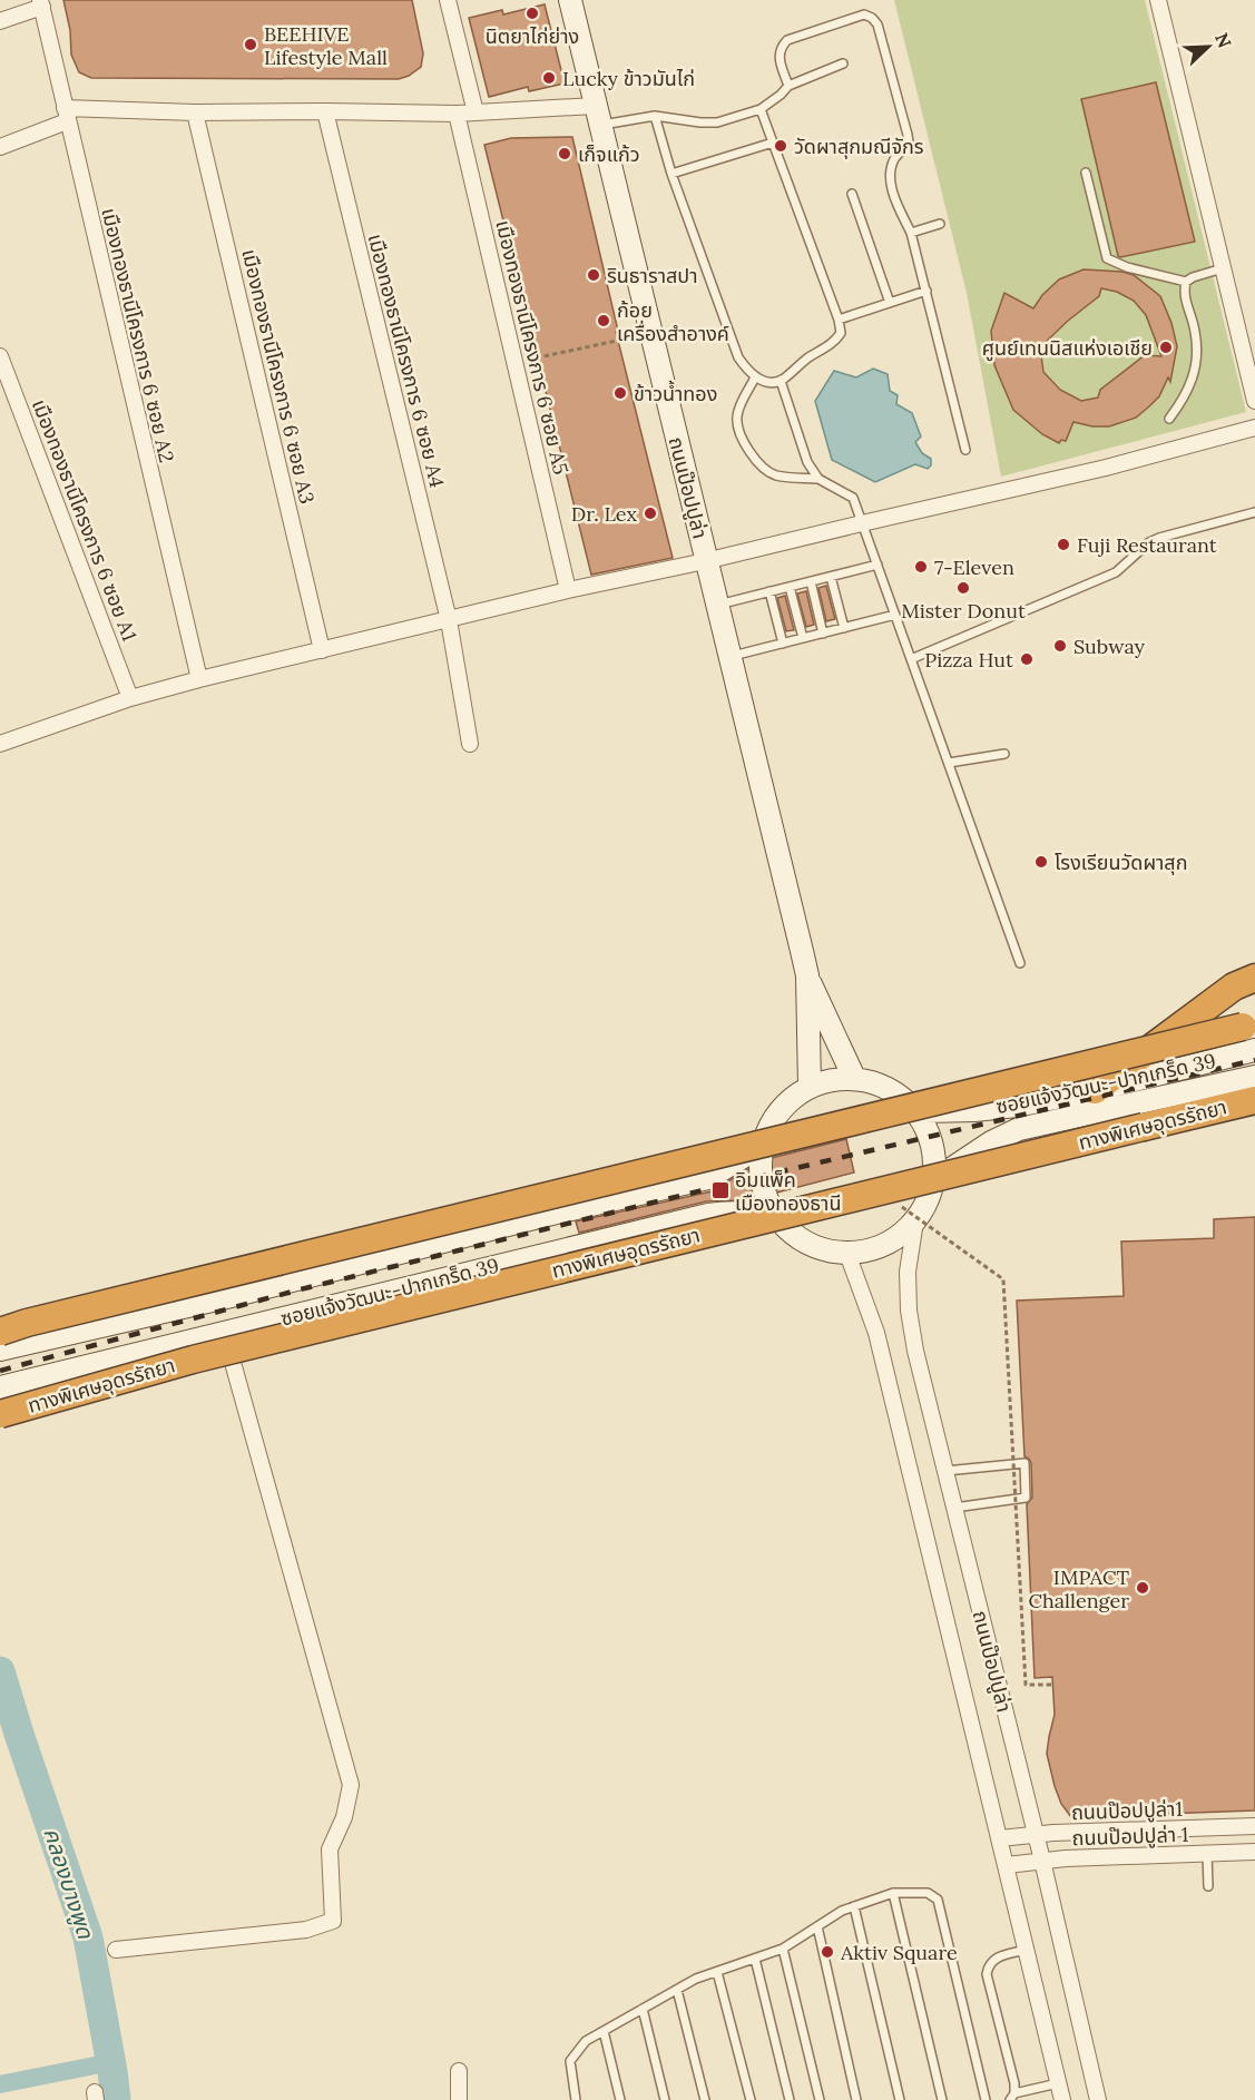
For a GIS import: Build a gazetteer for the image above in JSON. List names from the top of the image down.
{
  "streets": {
    "highway": ["ทางพิเศษอุดรรัถยา"],
    "main road": ["ถนนป๊อปปูล่า", "ซอยแจ้งวัฒนะ-ปากเกร็ด 39"],
    "street": [
      "เมืองทองธานีโครงการ 6 ซอย A2",
      "เมืองทองธานีโครงการ 6 ซอย A5",
      "เมืองทองธานีโครงการ 6 ซอย A4",
      "เมืองทองธานีโครงการ 6 ซอย A3",
      "เมืองทองธานีโครงการ 6 ซอย A1",
      "ถนนป๊อปปูล่า1",
      "ถนนป๊อปปูล่า 1"
    ]
  },
  "crossings": [
    ["ถนนป๊อปปูล่า", "ซอยแจ้งวัฒนะ-ปากเกร็ด 39"],
    ["ถนนป๊อปปูล่า", "ถนนป๊อปปูล่า1"],
    ["ถนนป๊อปปูล่า", "ถนนป๊อปปูล่า 1"]
  ],
  "water": ["คลองบางพูด"],
  "places": {
    "other": [
      "นิตยาไก่ย่าง",
      "BEEHIVE Lifestyle Mall",
      "Lucky ข้าวมันไก่",
      "วัดผาสุกมณีจักร",
      "เก็จแก้ว",
      "รินธาราสปา",
      "ก้อย เครื่องสำอางค์",
      "ศูนย์เทนนิสแห่งเอเชีย",
      "ข้าวน้ำทอง",
      "Dr. Lex",
      "Fuji Restaurant",
      "7-Eleven",
      "Mister Donut",
      "Subway",
      "Pizza Hut",
      "โรงเรียนวัดผาสุก",
      "IMPACT Challenger",
      "Aktiv Square"
    ],
    "transit": ["อิมแพ็ค เมืองทองธานี"]
  },
  "north": "top right"
}
